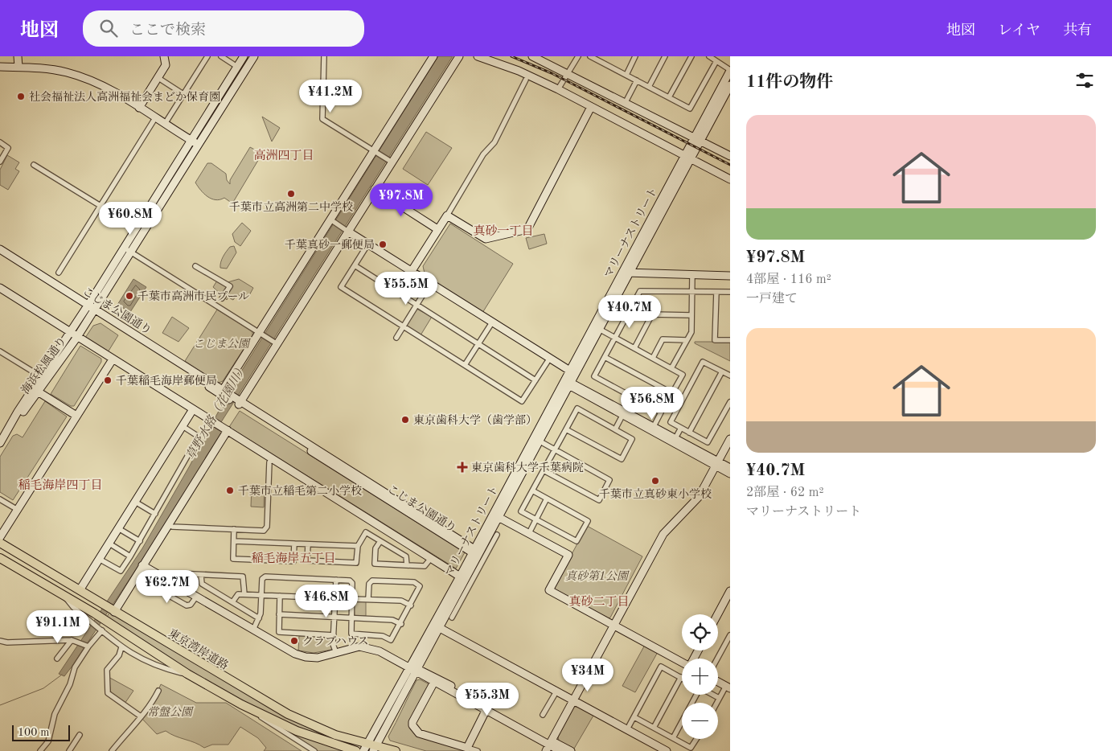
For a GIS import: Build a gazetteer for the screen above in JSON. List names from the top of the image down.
{
  "streets": {
    "highway": ["東京湾岸道路"],
    "street": ["マリーナストリート", "こじま公園通り", "海浜松風通り"]
  },
  "crossings": [
    ["マリーナストリート", "こじま公園通り"],
    ["マリーナストリート", "東京湾岸道路"],
    ["こじま公園通り", "海浜松風通り"]
  ],
  "districts": [
    "高洲四丁目",
    "真砂一丁目",
    "稲毛海岸四丁目",
    "稲毛海岸五丁目",
    "真砂二丁目"
  ],
  "water": ["草野水路（花園川）"],
  "parks": ["こじま公園", "真砂第1公園", "常盤公園"],
  "places": {
    "other": [
      "社会福祉法人高洲福祉会まどか保育園",
      "千葉市立高洲第二中学校",
      "千葉真砂一郵便局",
      "千葉市高洲市民プール",
      "千葉稲毛海岸郵便局",
      "東京歯科大学（歯学部）",
      "千葉市立真砂東小学校",
      "千葉市立稲毛第二小学校",
      "クラブハウス"
    ],
    "health": ["東京歯科大学千葉病院"]
  },
  "scale_bar": "100 m",
  "page": {
    "header": "地図",
    "search": "ここで検索",
    "nav": ["地図", "レイヤ", "共有"],
    "heading": "11件の物件",
    "price": [
      "¥41.2M",
      "¥97.8M",
      "¥60.8M",
      "¥55.5M",
      "¥40.7M",
      "¥56.8M",
      "¥62.7M",
      "¥46.8M",
      "¥91.1M",
      "¥34M",
      "¥55.3M"
    ],
    "list": [
      {
        "name": "¥97.8M",
        "note": "4部屋 · 116 m² · 一戸建て"
      },
      {
        "name": "¥40.7M",
        "note": "2部屋 · 62 m² · マリーナストリート"
      }
    ],
    "map_buttons": ["+", "−"],
    "scale": "100 m"
  }
}
